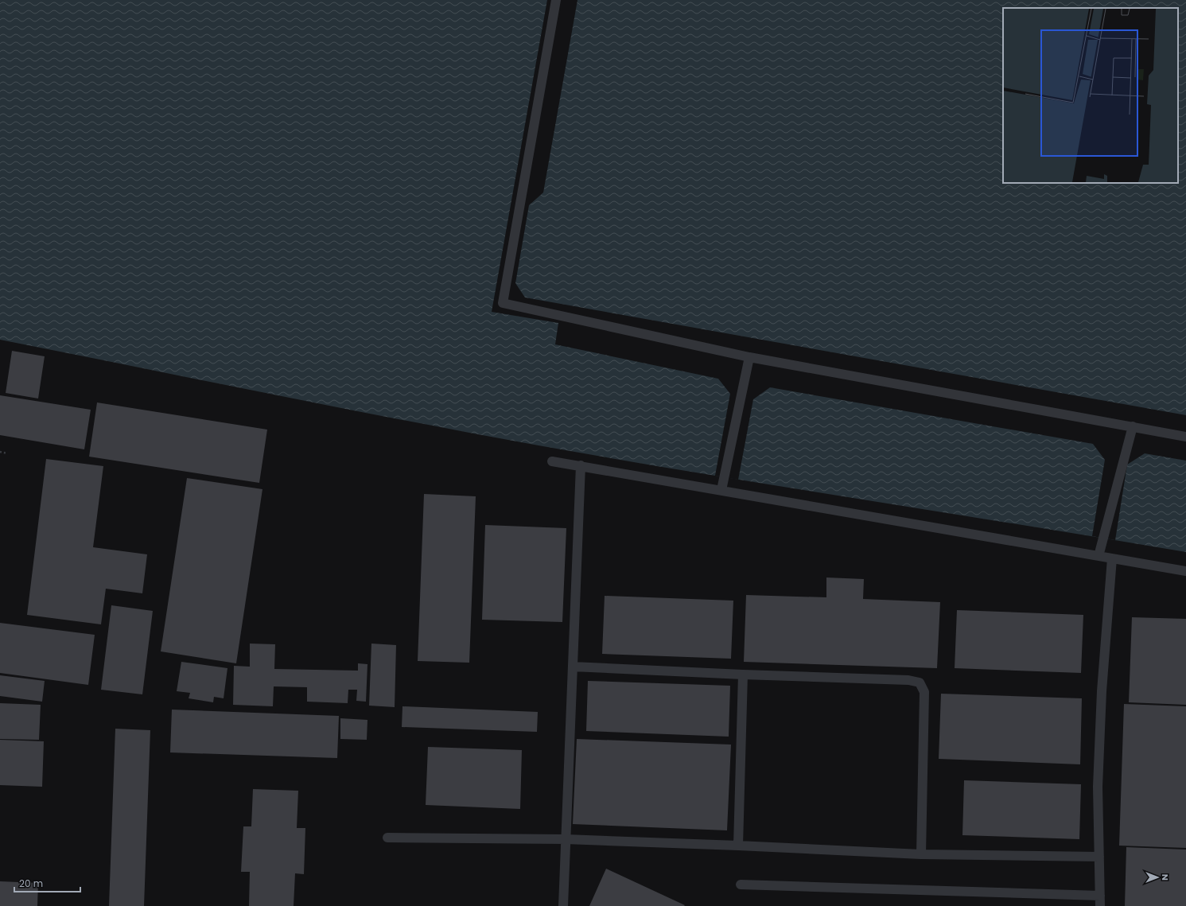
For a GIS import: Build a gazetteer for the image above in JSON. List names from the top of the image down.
{
  "scale_bar": "20 m",
  "north": "right"
}
